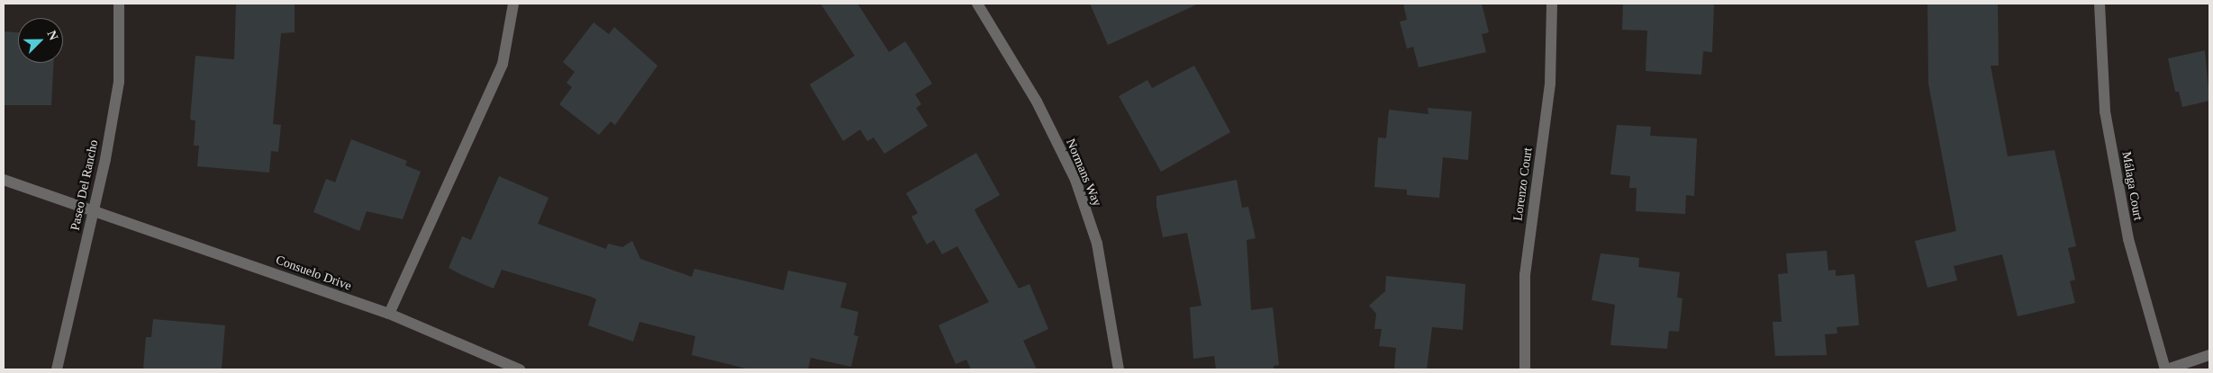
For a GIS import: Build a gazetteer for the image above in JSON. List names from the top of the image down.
{
  "streets": {
    "street": [
      "Normans Way",
      "Lorenzo Court",
      "Paseo Del Rancho",
      "Málaga Court",
      "Consuelo Drive"
    ]
  },
  "crossings": [
    ["Paseo Del Rancho", "Consuelo Drive"]
  ],
  "north": "top right"
}
